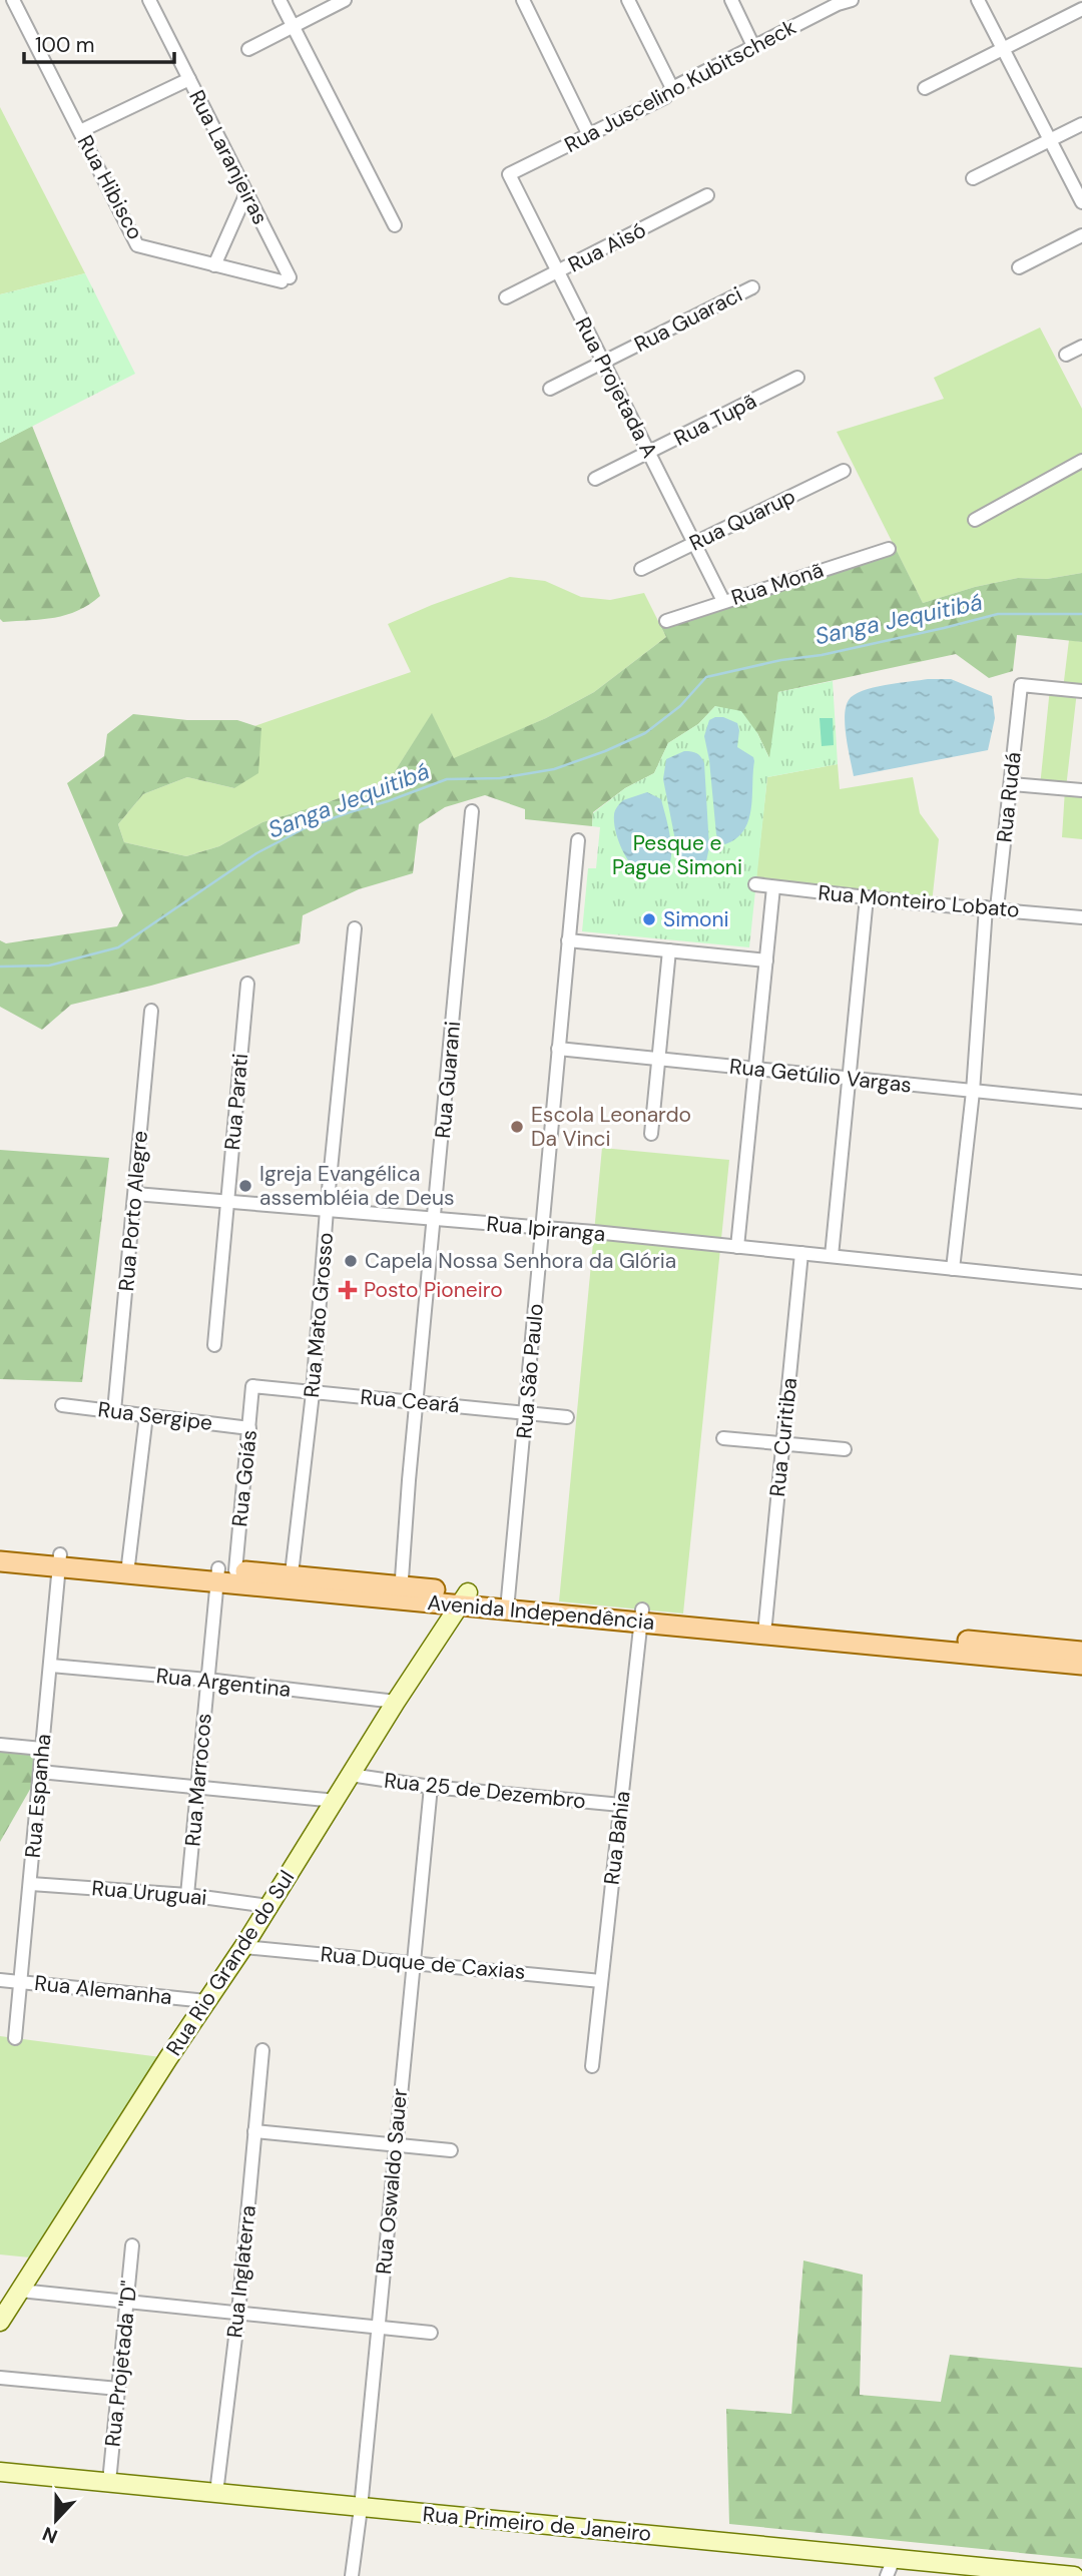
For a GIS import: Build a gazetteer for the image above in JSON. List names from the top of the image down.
{
  "streets": {
    "main road": ["Avenida Independência"],
    "street": [
      "Rua Juscelino Kubitscheck",
      "Rua Laranjeiras",
      "Rua Hibisco",
      "Rua Aisó",
      "Rua Guaraci",
      "Rua Projetada A",
      "Rua Tupã",
      "Rua Quarup",
      "Rua Monã",
      "Rua Rudá",
      "Rua Monteiro Lobato",
      "Rua Getúlio Vargas",
      "Rua Guarani",
      "Rua Parati",
      "Rua Porto Alegre",
      "Rua Ipiranga",
      "Rua Mato Grosso",
      "Rua São Paulo",
      "Rua Ceará",
      "Rua Sergipe",
      "Rua Curitiba",
      "Rua Goiás",
      "Rua Argentina",
      "Rua Marrocos",
      "Rua 25 de Dezembro",
      "Rua Espanha",
      "Rua Bahia",
      "Rua Uruguai",
      "Rua Rio Grande do Sul",
      "Rua Duque de Caxias",
      "Rua Alemanha",
      "Rua Oswaldo Sauer",
      "Rua Inglaterra",
      "Rua Projetada \"D\"",
      "Rua Primeiro de Janeiro"
    ]
  },
  "crossings": [
    ["Rua Juscelino Kubitscheck", "Rua Projetada A"],
    ["Rua Laranjeiras", "Rua Hibisco"],
    ["Rua Aisó", "Rua Projetada A"],
    ["Rua Guaraci", "Rua Projetada A"],
    ["Rua Projetada A", "Rua Tupã"],
    ["Rua Projetada A", "Rua Quarup"],
    ["Rua Projetada A", "Rua Monã"],
    ["Rua Rudá", "Rua Monteiro Lobato"],
    ["Rua Rudá", "Rua Getúlio Vargas"],
    ["Rua Rudá", "Rua Ipiranga"],
    ["Rua Getúlio Vargas", "Rua São Paulo"],
    ["Rua Guarani", "Rua Ipiranga"],
    ["Rua Guarani", "Rua Ceará"],
    ["Rua Guarani", "Avenida Independência"],
    ["Rua Parati", "Rua Ipiranga"],
    ["Rua Porto Alegre", "Rua Ipiranga"],
    ["Rua Porto Alegre", "Rua Sergipe"],
    ["Rua Ipiranga", "Rua Mato Grosso"],
    ["Rua Ipiranga", "Rua São Paulo"],
    ["Rua Ipiranga", "Rua Curitiba"],
    ["Rua Mato Grosso", "Rua Ceará"],
    ["Rua Mato Grosso", "Avenida Independência"],
    ["Rua São Paulo", "Rua Ceará"],
    ["Rua São Paulo", "Avenida Independência"],
    ["Rua Ceará", "Rua Goiás"],
    ["Rua Sergipe", "Rua Goiás"],
    ["Rua Curitiba", "Avenida Independência"],
    ["Rua Goiás", "Avenida Independência"],
    ["Rua Goiás", "Rua Marrocos"],
    ["Avenida Independência", "Rua Marrocos"],
    ["Avenida Independência", "Rua Espanha"],
    ["Avenida Independência", "Rua Bahia"],
    ["Avenida Independência", "Rua Rio Grande do Sul"],
    ["Rua Argentina", "Rua Marrocos"],
    ["Rua Argentina", "Rua Espanha"],
    ["Rua Argentina", "Rua Rio Grande do Sul"],
    ["Rua Marrocos", "Rua Uruguai"],
    ["Rua 25 de Dezembro", "Rua Bahia"],
    ["Rua 25 de Dezembro", "Rua Rio Grande do Sul"],
    ["Rua 25 de Dezembro", "Rua Oswaldo Sauer"],
    ["Rua Espanha", "Rua Uruguai"],
    ["Rua Espanha", "Rua Alemanha"],
    ["Rua Bahia", "Rua Duque de Caxias"],
    ["Rua Uruguai", "Rua Rio Grande do Sul"],
    ["Rua Rio Grande do Sul", "Rua Duque de Caxias"],
    ["Rua Rio Grande do Sul", "Rua Alemanha"],
    ["Rua Duque de Caxias", "Rua Oswaldo Sauer"],
    ["Rua Oswaldo Sauer", "Rua Primeiro de Janeiro"],
    ["Rua Inglaterra", "Rua Primeiro de Janeiro"],
    ["Rua Projetada \"D\"", "Rua Primeiro de Janeiro"]
  ],
  "water": ["Sanga Jequitibá"],
  "parks": ["Pesque e Pague Simoni"],
  "places": {
    "other": [
      "Simoni",
      "Escola Leonardo Da Vinci",
      "Igreja Evangélica assembléia de Deus",
      "Capela Nossa Senhora da Glória"
    ],
    "health": ["Posto Pioneiro"]
  },
  "scale_bar": "100 m",
  "north": "bottom"
}
